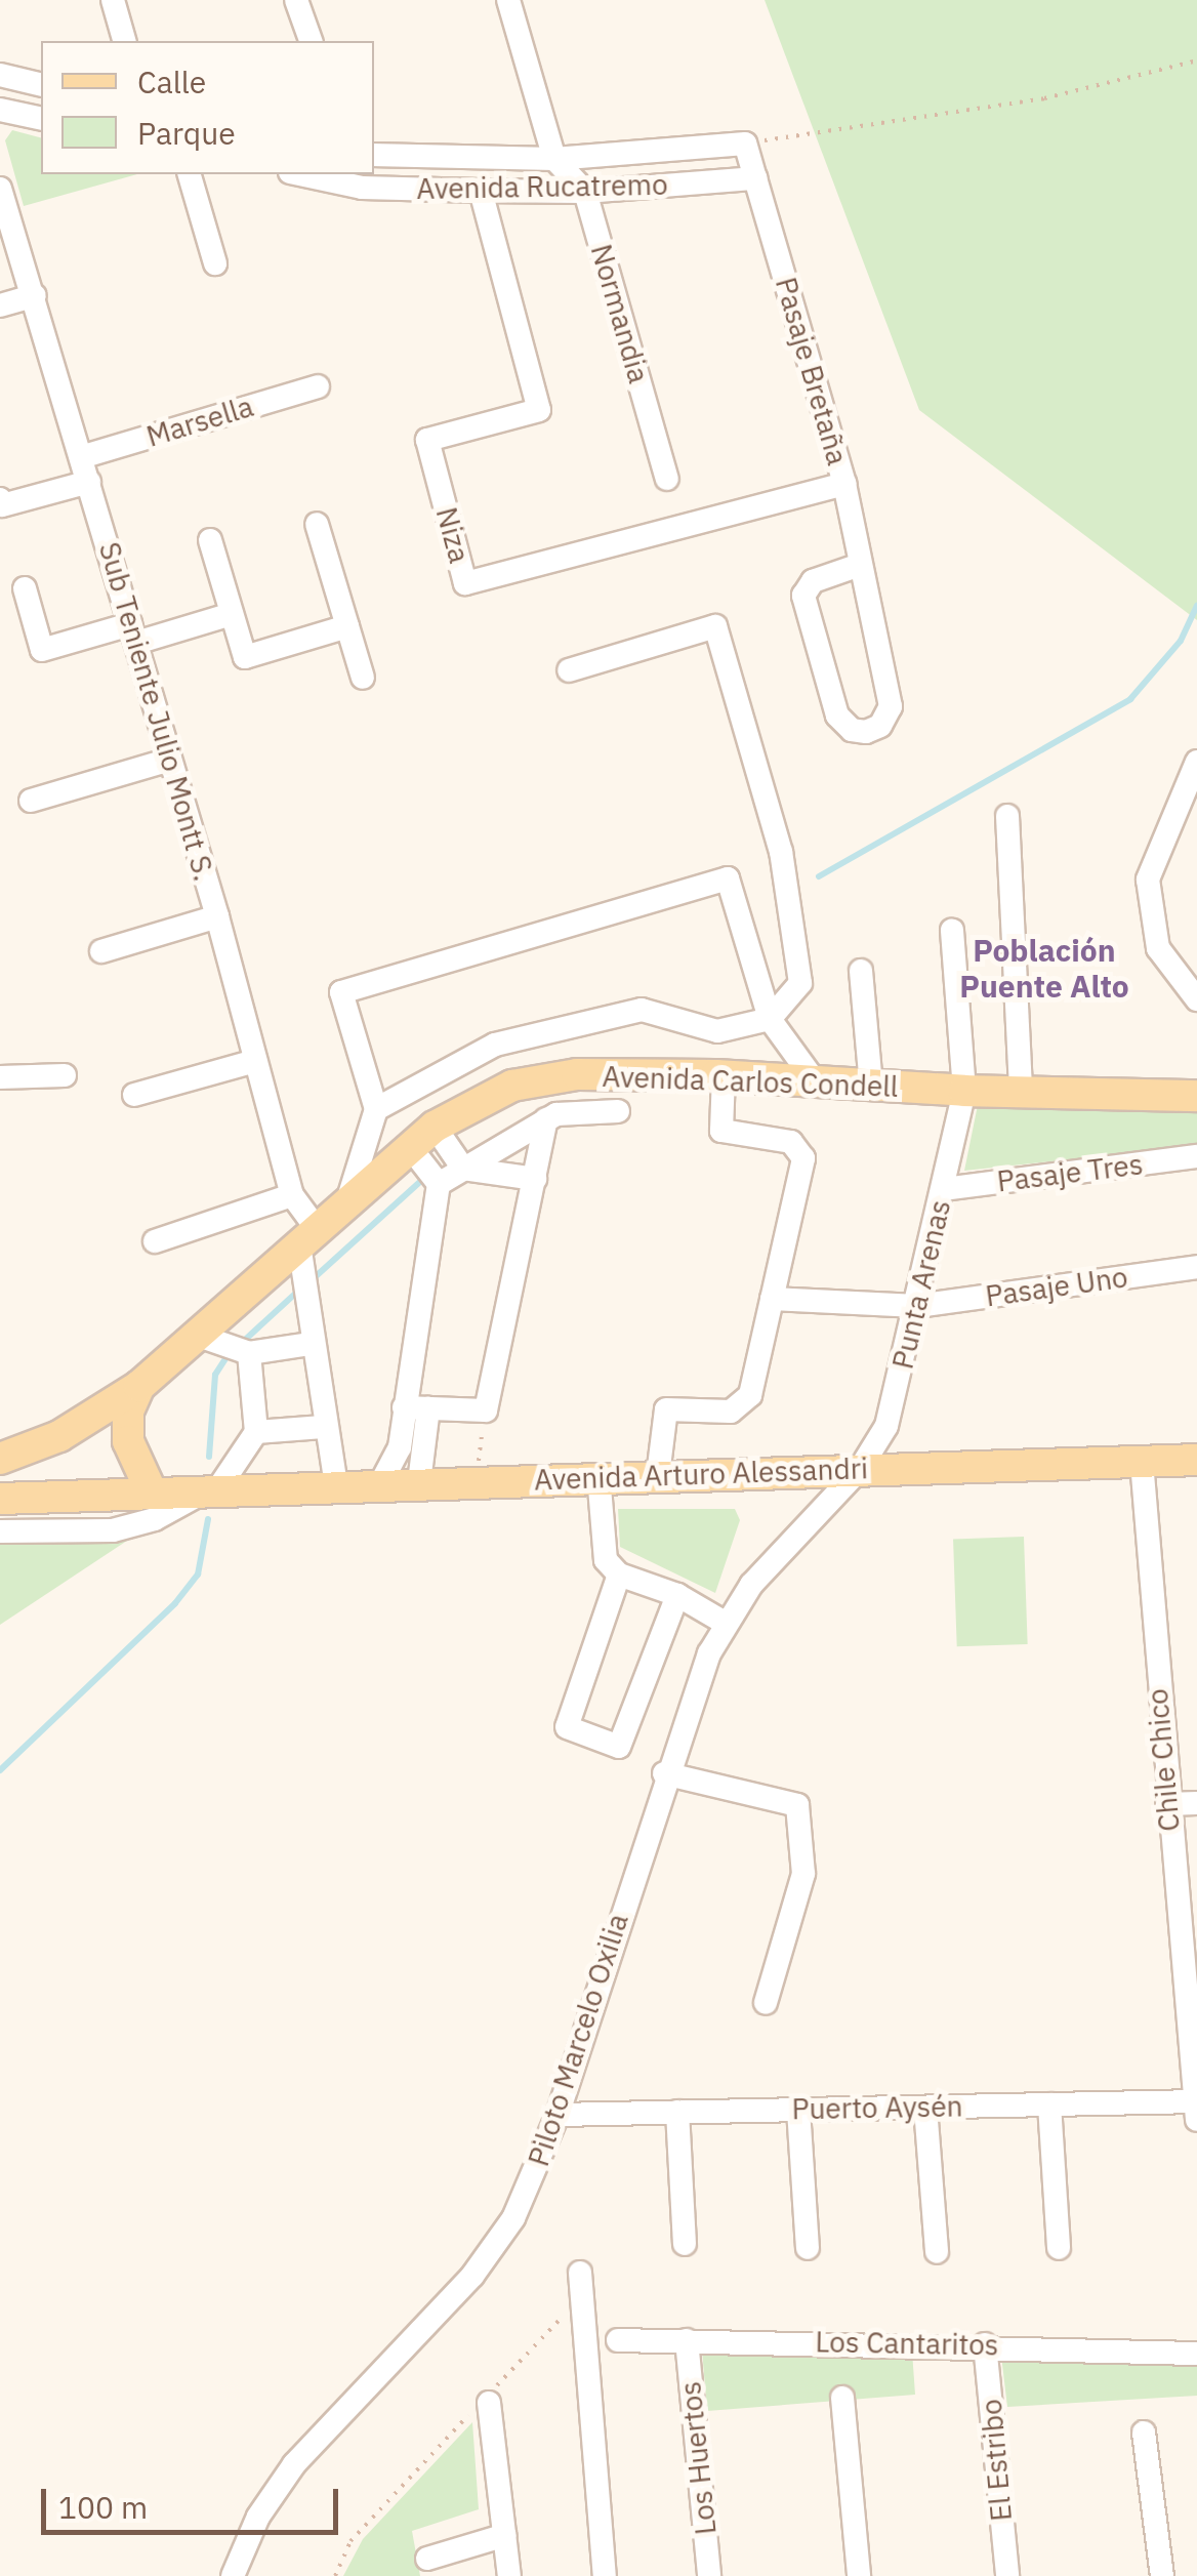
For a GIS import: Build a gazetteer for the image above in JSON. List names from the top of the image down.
{
  "streets": {
    "main road": ["Avenida Carlos Condell", "Avenida Arturo Alessandri"],
    "street": [
      "Avenida Rucatremo",
      "Normandia",
      "Pasaje Bretaña",
      "Marsella",
      "Niza",
      "Sub Teniente Julio Montt S.",
      "Pasaje Tres",
      "Punta Arenas",
      "Pasaje Uno",
      "Chile Chico",
      "Piloto Marcelo Oxilia",
      "Puerto Aysén",
      "Los Cantaritos",
      "Los Huertos",
      "El Estribo"
    ]
  },
  "crossings": [
    ["Avenida Rucatremo", "Normandia"],
    ["Avenida Rucatremo", "Pasaje Bretaña"],
    ["Avenida Rucatremo", "Niza"],
    ["Pasaje Bretaña", "Niza"],
    ["Marsella", "Sub Teniente Julio Montt S."],
    ["Sub Teniente Julio Montt S.", "Avenida Carlos Condell"],
    ["Avenida Carlos Condell", "Punta Arenas"],
    ["Avenida Carlos Condell", "Avenida Arturo Alessandri"],
    ["Pasaje Tres", "Punta Arenas"],
    ["Punta Arenas", "Pasaje Uno"],
    ["Punta Arenas", "Avenida Arturo Alessandri"],
    ["Punta Arenas", "Piloto Marcelo Oxilia"],
    ["Avenida Arturo Alessandri", "Chile Chico"],
    ["Avenida Arturo Alessandri", "Piloto Marcelo Oxilia"],
    ["Chile Chico", "Puerto Aysén"],
    ["Piloto Marcelo Oxilia", "Puerto Aysén"],
    ["Los Cantaritos", "Los Huertos"],
    ["Los Cantaritos", "El Estribo"]
  ],
  "districts": ["Población Puente Alto"],
  "legend": ["Calle", "Parque"],
  "scale_bar": "100 m"
}
